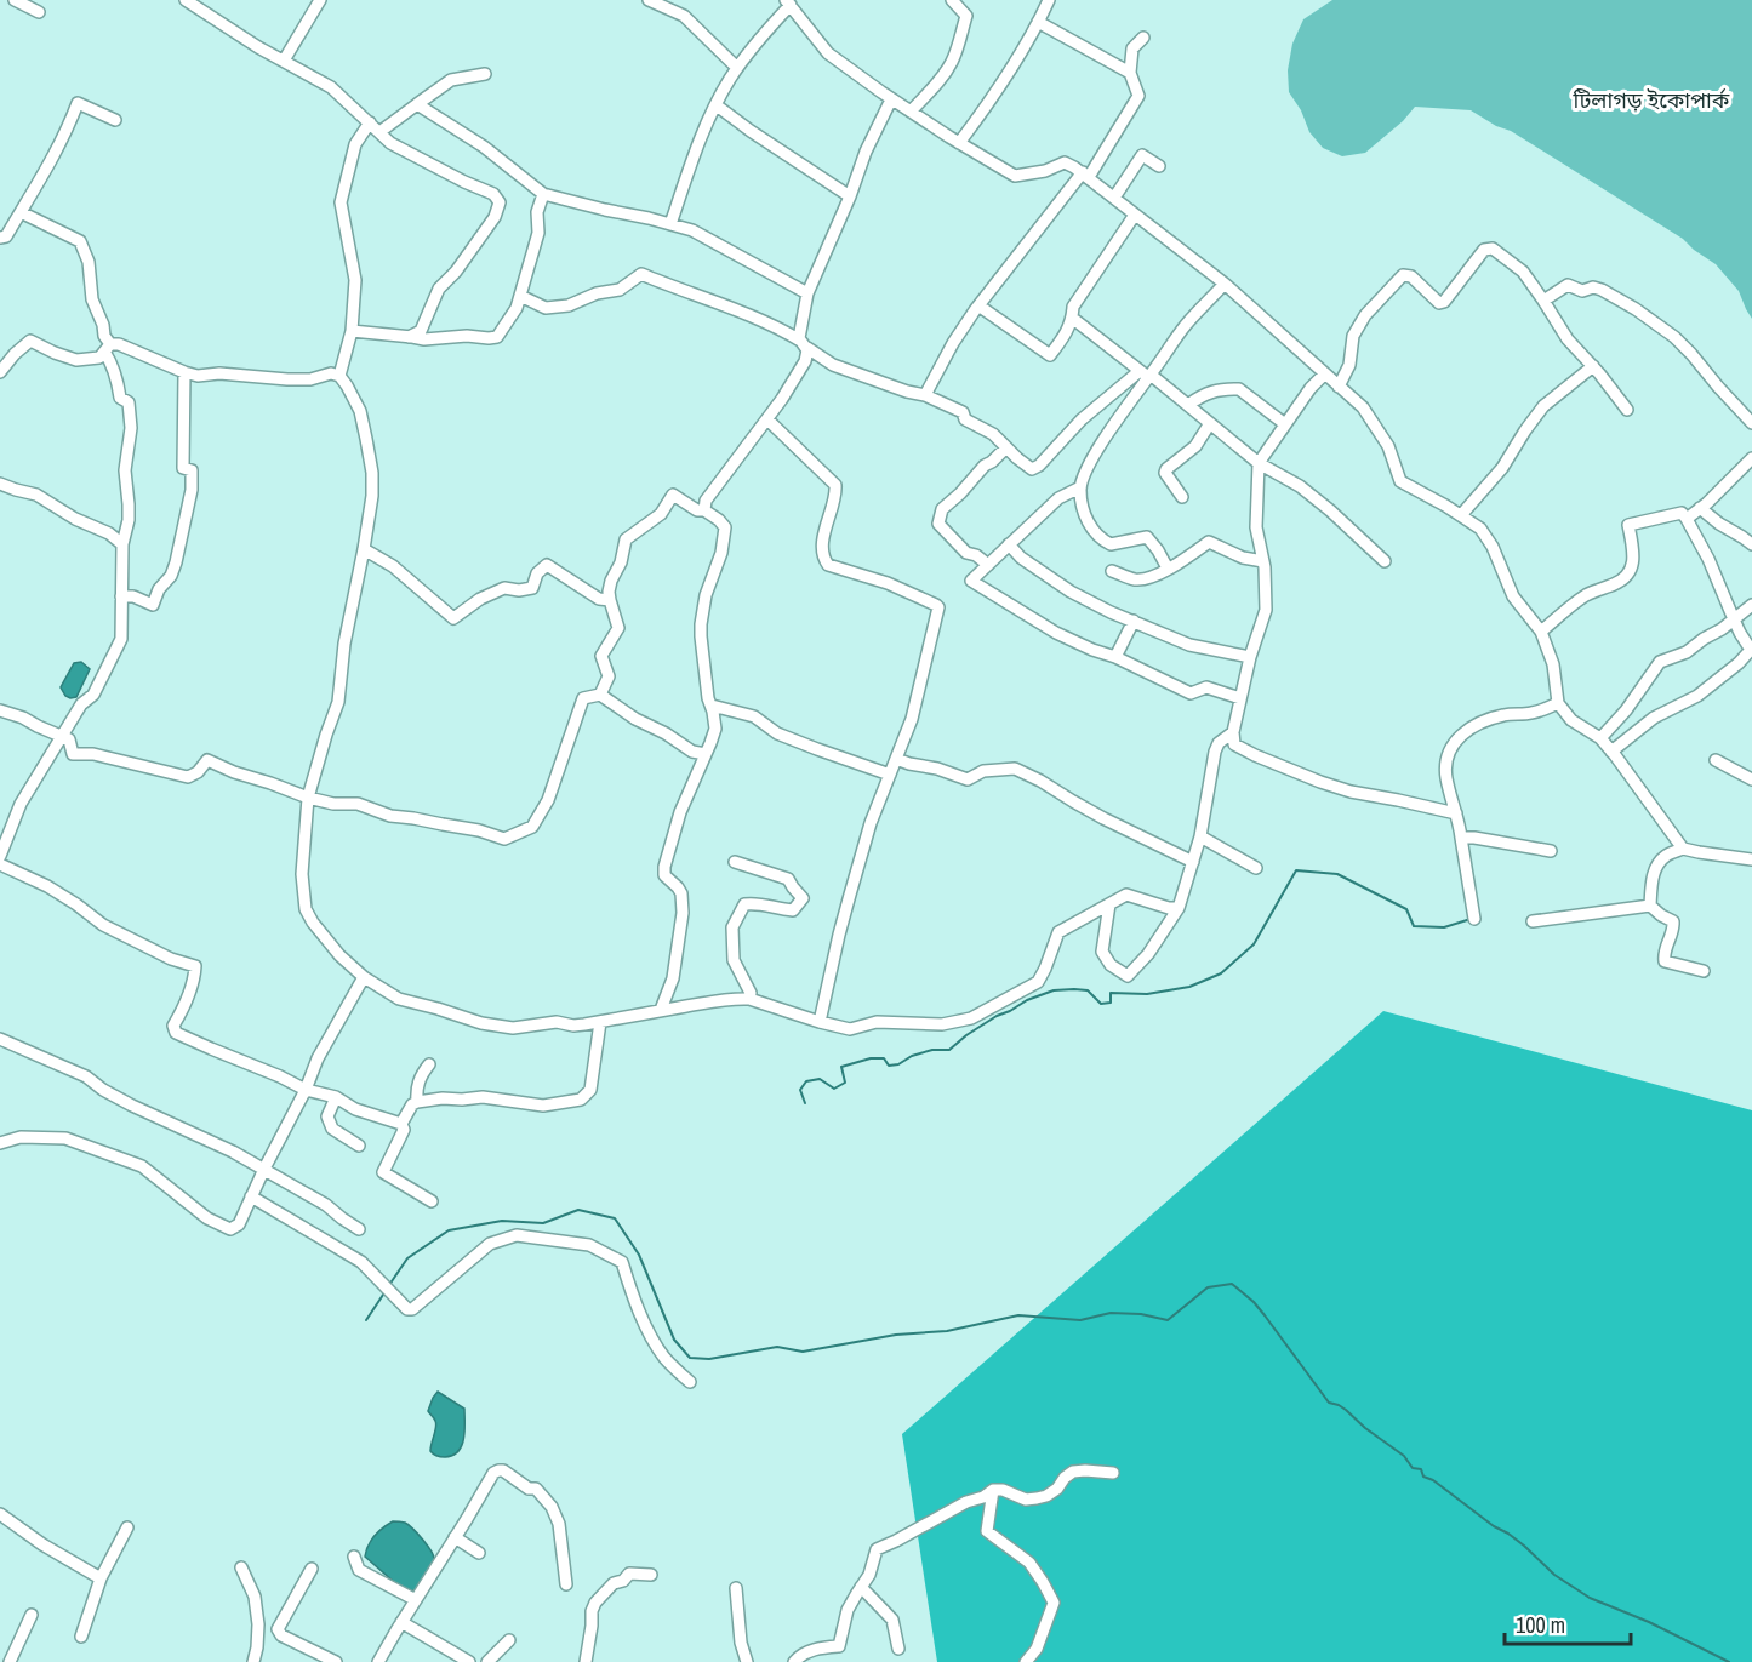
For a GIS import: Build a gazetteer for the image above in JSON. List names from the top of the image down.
{
  "parks": ["টিলাগড় ইকোপার্ক"],
  "scale_bar": "100 m"
}
